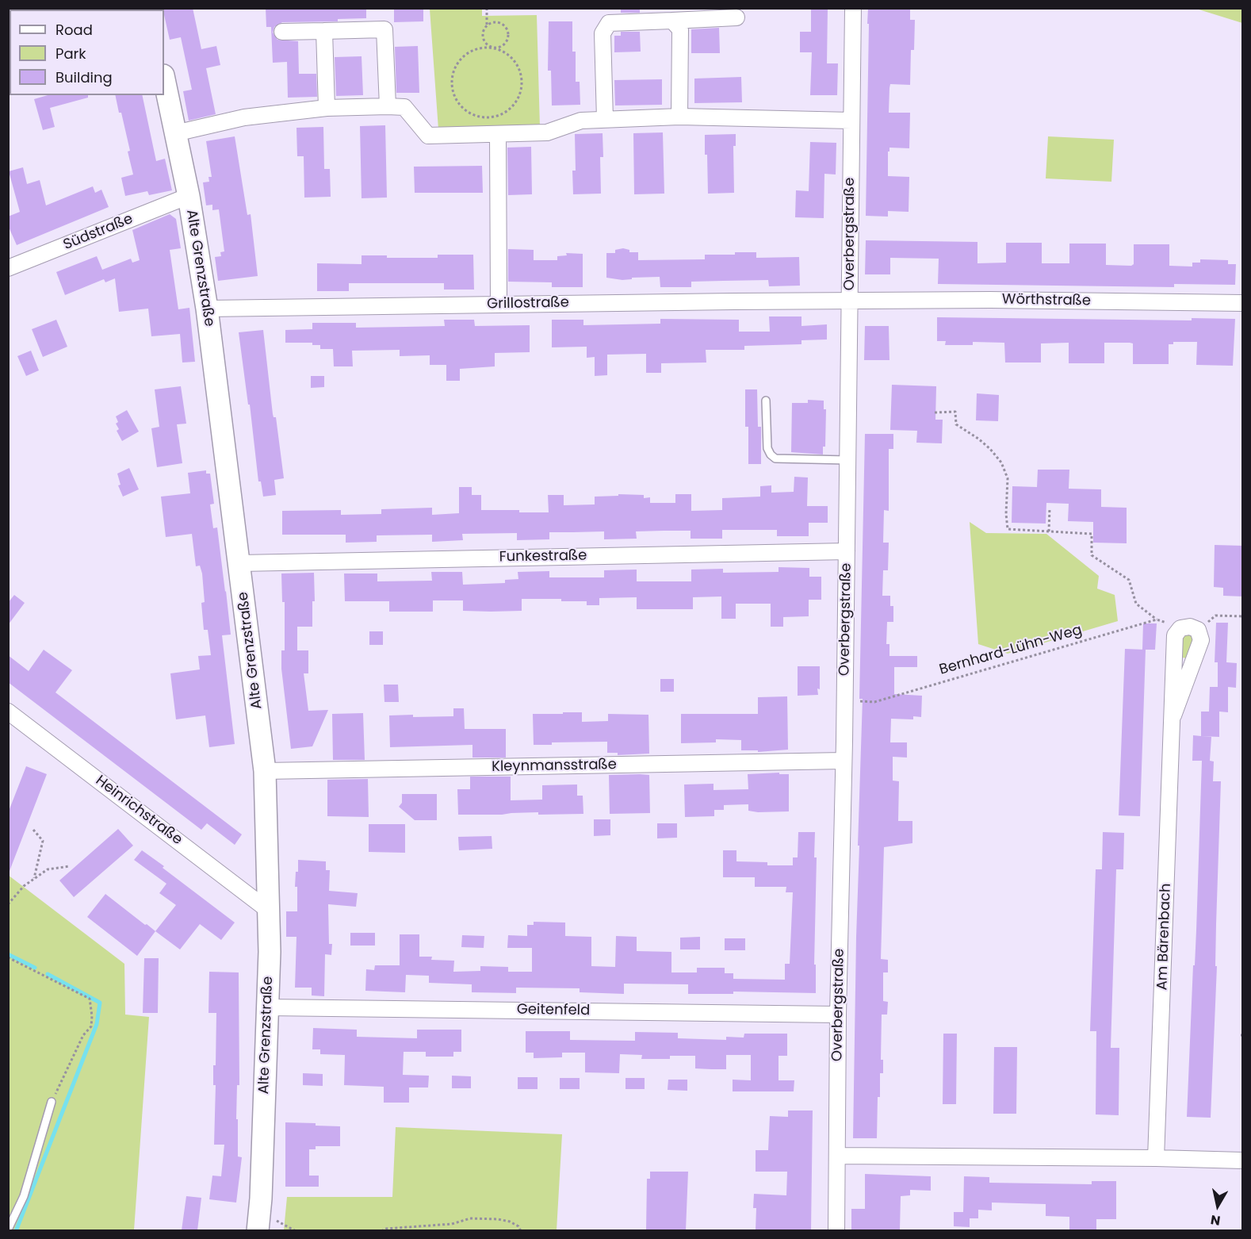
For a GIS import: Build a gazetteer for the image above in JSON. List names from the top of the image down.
{
  "streets": {
    "street": [
      "Südstraße",
      "Overbergstraße",
      "Alte Grenzstraße",
      "Wörthstraße",
      "Grillostraße",
      "Funkestraße",
      "Kleynmansstraße",
      "Heinrichstraße",
      "Am Bärenbach",
      "Geitenfeld"
    ],
    "path": ["Bernhard-Lühn-Weg"]
  },
  "crossings": [
    ["Südstraße", "Alte Grenzstraße"],
    ["Overbergstraße", "Wörthstraße"],
    ["Overbergstraße", "Grillostraße"],
    ["Overbergstraße", "Funkestraße"],
    ["Overbergstraße", "Bernhard-Lühn-Weg"],
    ["Overbergstraße", "Kleynmansstraße"],
    ["Overbergstraße", "Geitenfeld"],
    ["Alte Grenzstraße", "Grillostraße"],
    ["Alte Grenzstraße", "Funkestraße"],
    ["Alte Grenzstraße", "Kleynmansstraße"],
    ["Alte Grenzstraße", "Heinrichstraße"],
    ["Alte Grenzstraße", "Geitenfeld"],
    ["Wörthstraße", "Grillostraße"]
  ],
  "legend": ["Road", "Park", "Building"],
  "north": "bottom"
}
